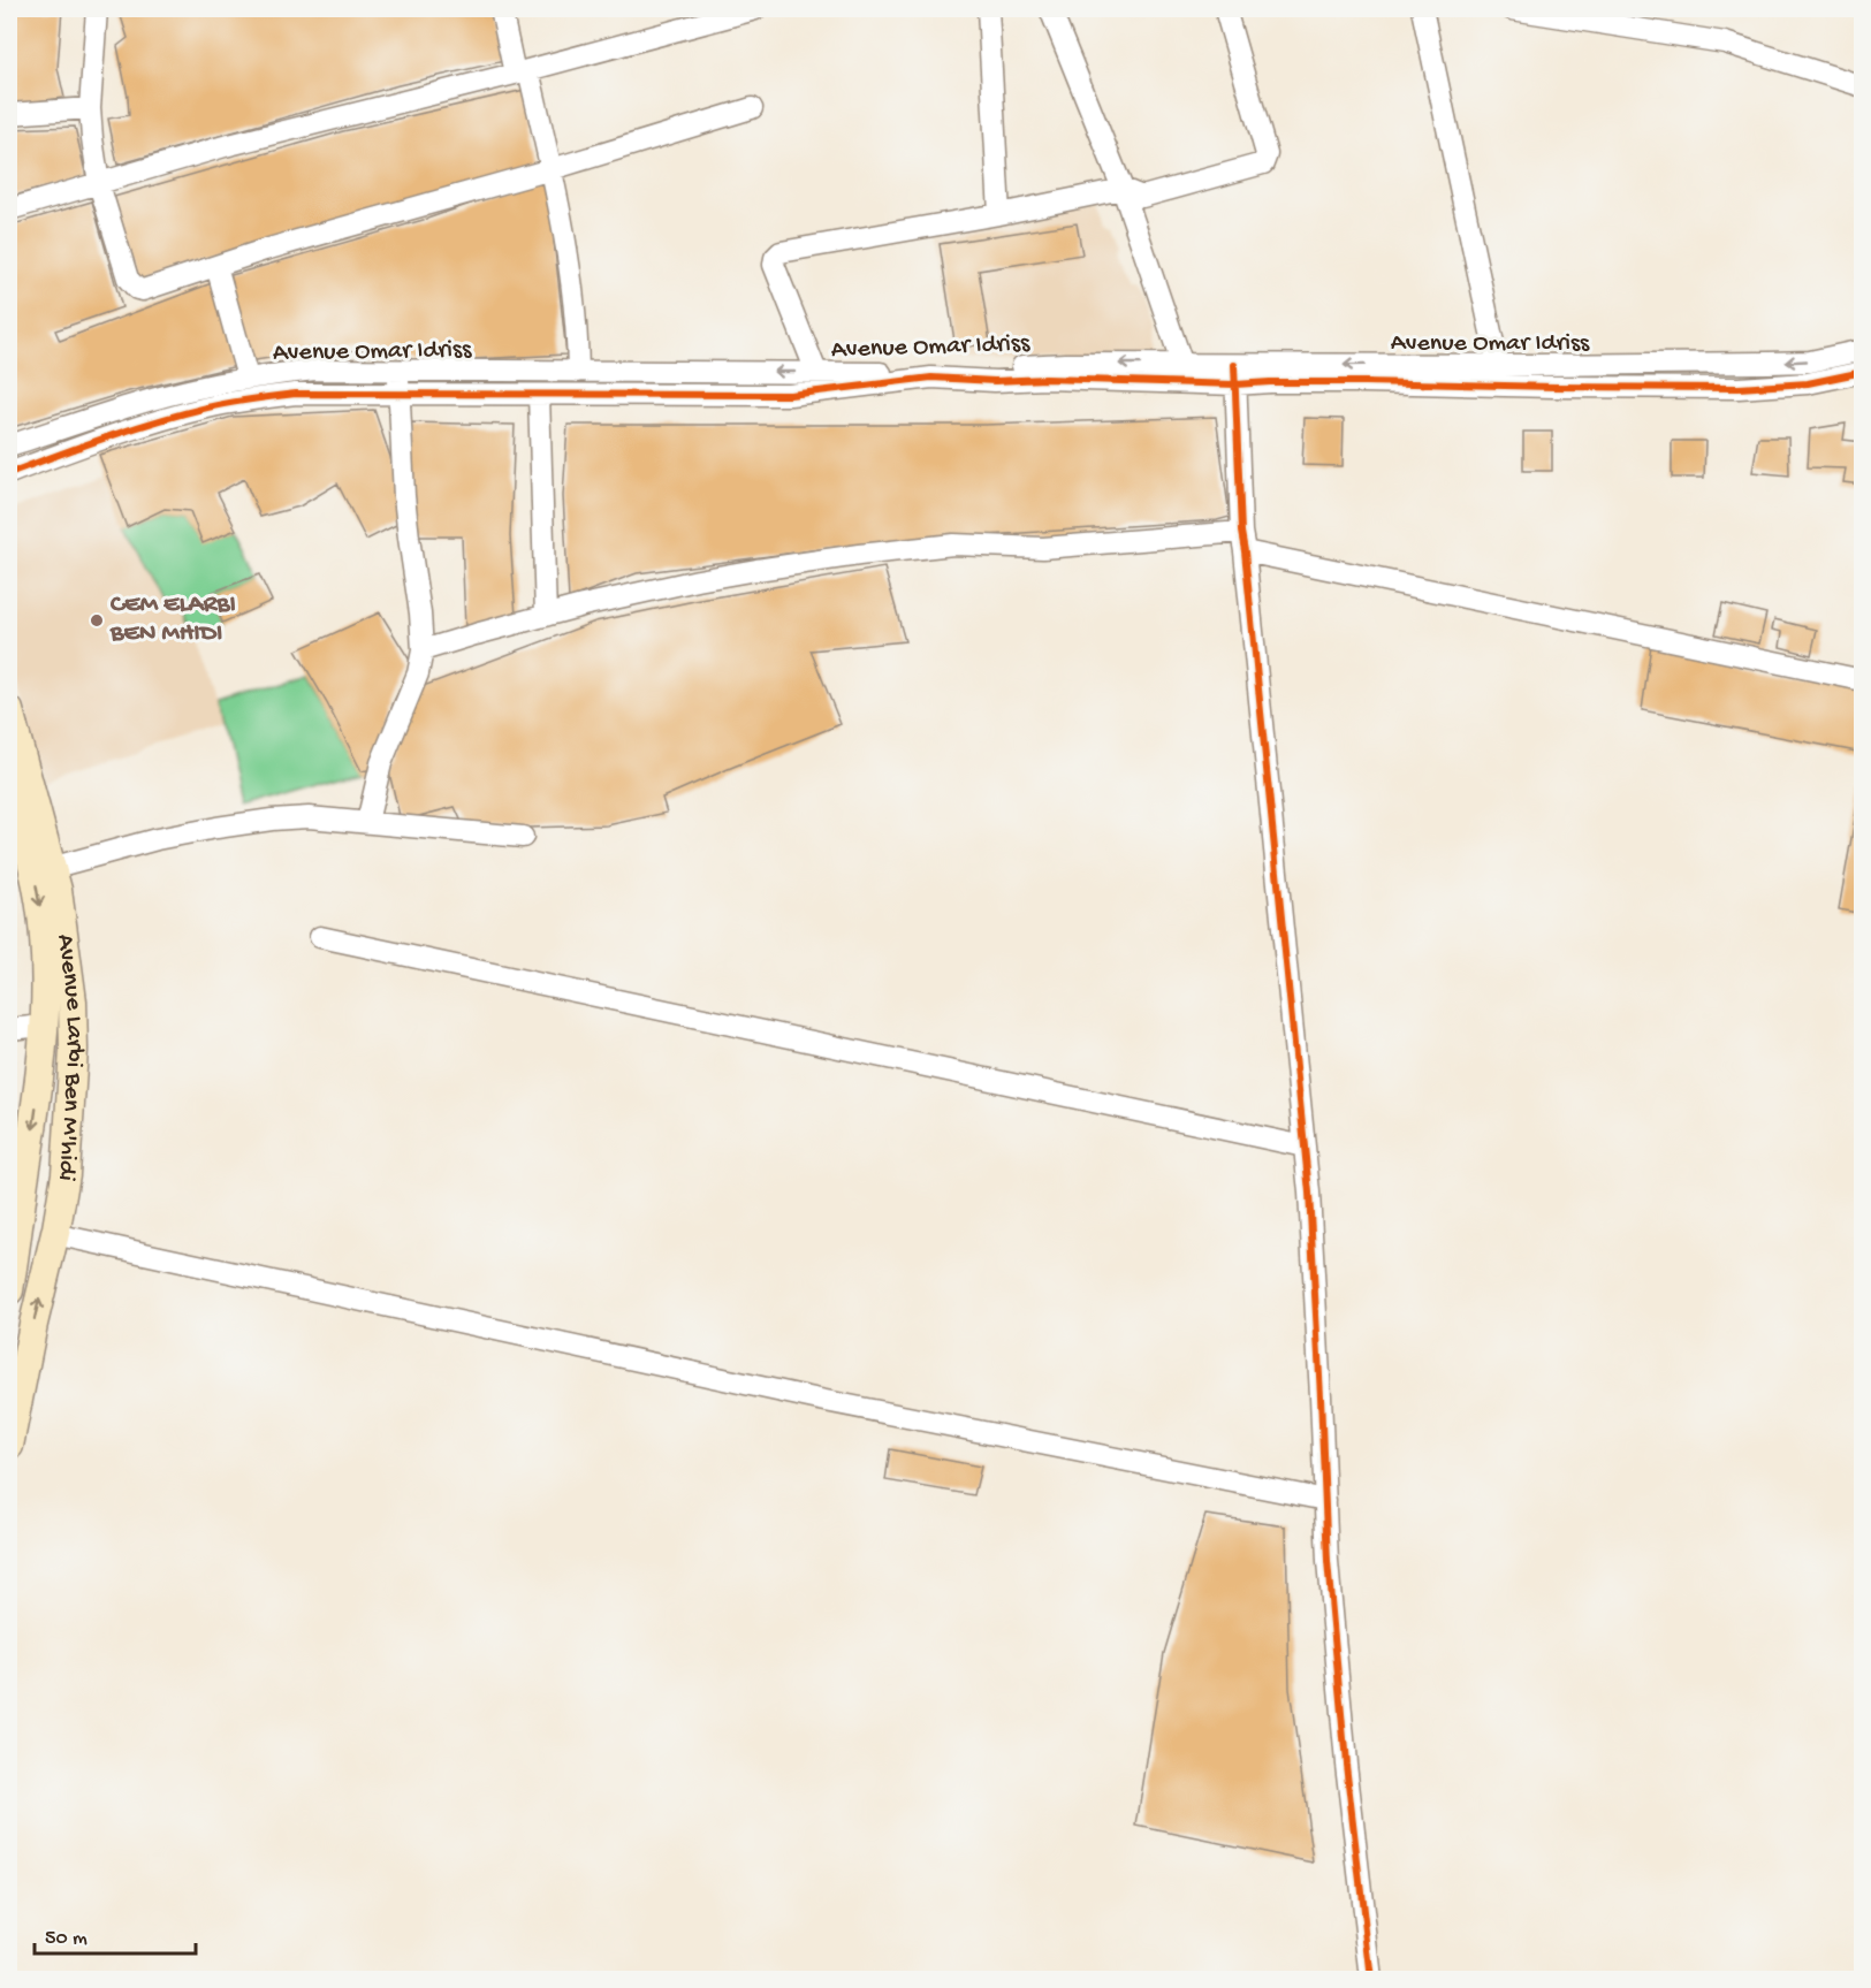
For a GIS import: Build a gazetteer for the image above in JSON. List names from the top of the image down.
{
  "streets": {
    "main road": ["Avenue Larbi Ben M'hidi"],
    "street": ["Avenue Omar Idriss"]
  },
  "places": ["CEM ELARBI BEN MHIDI"],
  "scale_bar": "50 m"
}
